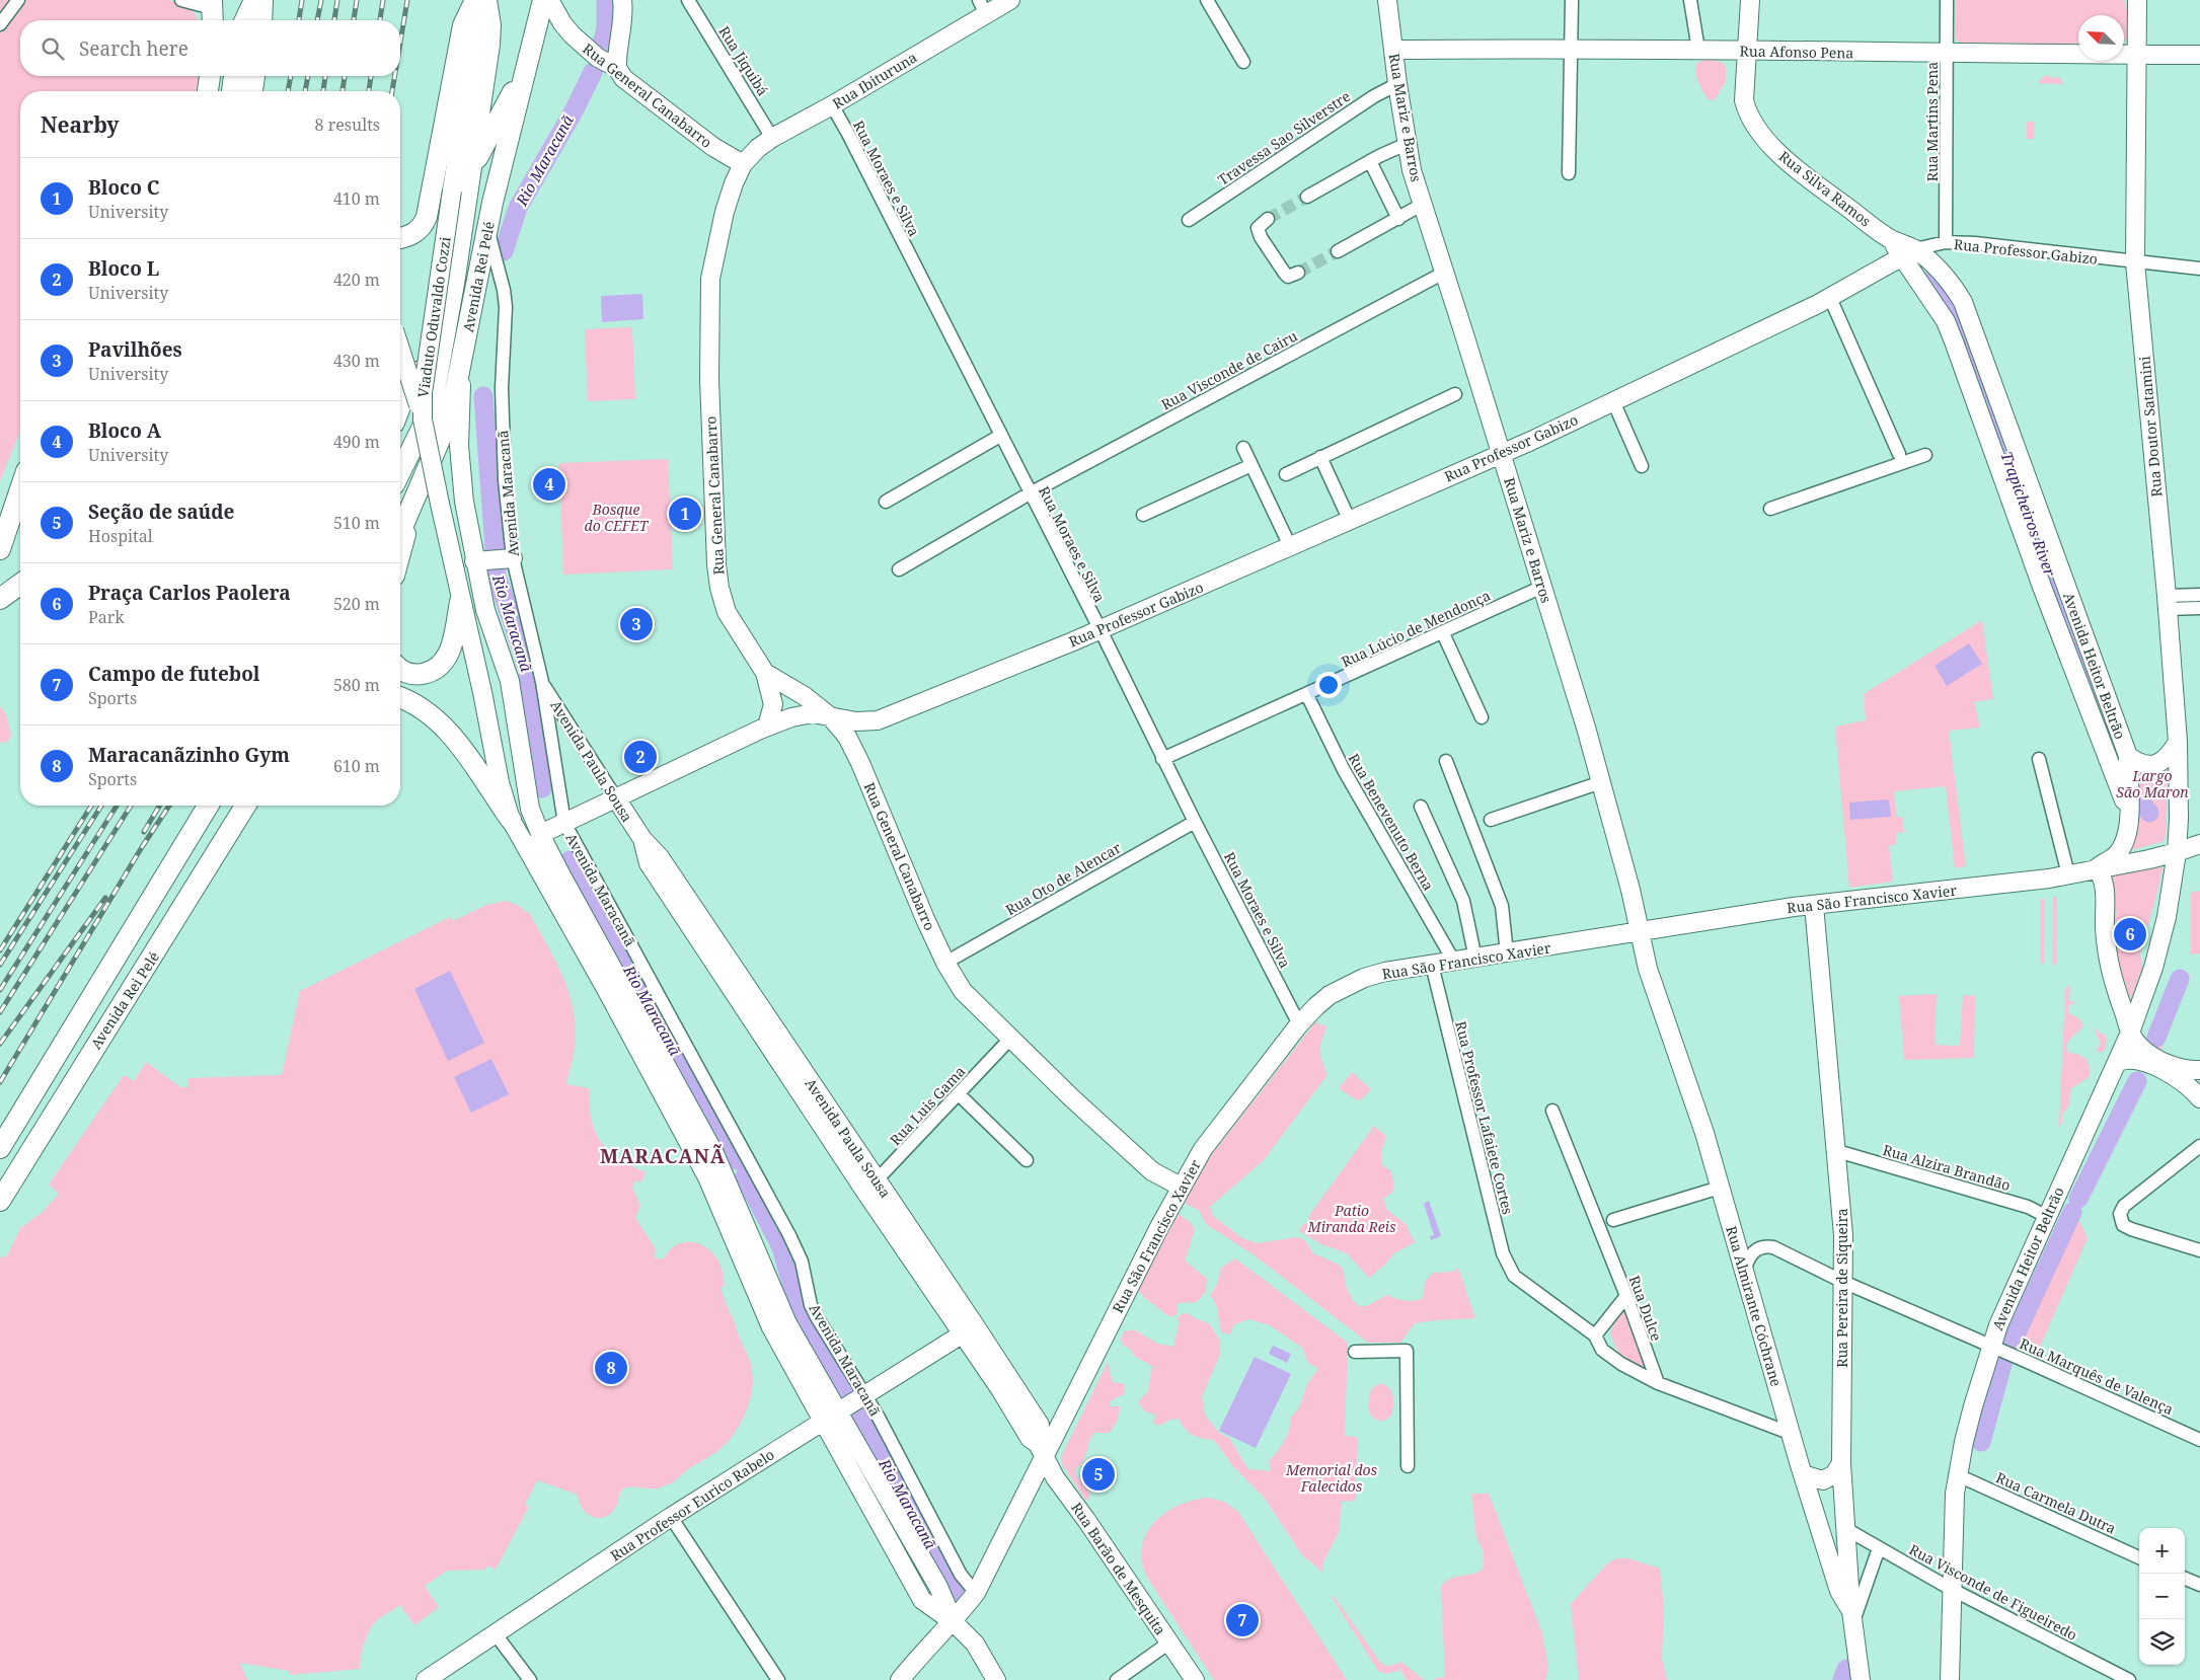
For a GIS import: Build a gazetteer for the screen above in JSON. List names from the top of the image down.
{
  "streets": {
    "main road": ["Avenida Rei Pelé"],
    "street": [
      "Rua Afonso Pena",
      "Rua Jiquibá",
      "Rua Ibituruna",
      "Rua General Canabarro",
      "Rua Mariz e Barros",
      "Rua Martins Pena",
      "Travessa Sao Silverstre",
      "Rua Moraes e Silva",
      "Rua Silva Ramos",
      "Rua Professor Gabizo",
      "Viaduto Oduvaldo Cozzi",
      "Rua Visconde de Cairu",
      "Rua Doutor Satamini",
      "Avenida Maracanã",
      "Rua Lúcio de Mendonça",
      "Avenida Heitor Beltrão",
      "Avenida Paula Sousa",
      "Rua Benevenuto Berna",
      "Rua Oto de Alencar",
      "Rua São Francisco Xavier",
      "Rua Luis Gama",
      "Rua Professor Lafaiete Cortes",
      "Rua Alzira Brandão",
      "Rua Pereira de Siqueira",
      "Rua Almirante Cóchrane",
      "Rua Dulce",
      "Rua Marquês de Valença",
      "Rua Carmela Dutra",
      "Rua Professor Eurico Rabelo",
      "Rua Barão de Mesquita",
      "Rua Visconde de Figueiredo"
    ]
  },
  "crossings": [
    ["Rua Afonso Pena", "Rua Mariz e Barros"],
    ["Rua Afonso Pena", "Rua Martins Pena"],
    ["Rua Afonso Pena", "Rua Silva Ramos"],
    ["Rua Afonso Pena", "Rua Doutor Satamini"],
    ["Rua Jiquibá", "Rua Ibituruna"],
    ["Rua Ibituruna", "Rua General Canabarro"],
    ["Rua Ibituruna", "Rua Moraes e Silva"],
    ["Rua General Canabarro", "Rua Professor Gabizo"],
    ["Rua General Canabarro", "Rua Oto de Alencar"],
    ["Rua General Canabarro", "Rua São Francisco Xavier"],
    ["Rua General Canabarro", "Rua Luis Gama"],
    ["Rua Mariz e Barros", "Travessa Sao Silverstre"],
    ["Rua Mariz e Barros", "Rua Professor Gabizo"],
    ["Rua Mariz e Barros", "Rua Visconde de Cairu"],
    ["Rua Mariz e Barros", "Rua Lúcio de Mendonça"],
    ["Rua Mariz e Barros", "Rua São Francisco Xavier"],
    ["Rua Mariz e Barros", "Rua Almirante Cóchrane"],
    ["Rua Martins Pena", "Rua Professor Gabizo"],
    ["Rua Moraes e Silva", "Rua Professor Gabizo"],
    ["Rua Moraes e Silva", "Rua Visconde de Cairu"],
    ["Rua Moraes e Silva", "Rua Lúcio de Mendonça"],
    ["Rua Moraes e Silva", "Rua Oto de Alencar"],
    ["Rua Moraes e Silva", "Rua São Francisco Xavier"],
    ["Rua Silva Ramos", "Rua Professor Gabizo"],
    ["Rua Silva Ramos", "Avenida Heitor Beltrão"],
    ["Rua Professor Gabizo", "Rua Doutor Satamini"],
    ["Rua Professor Gabizo", "Avenida Maracanã"],
    ["Rua Professor Gabizo", "Avenida Heitor Beltrão"],
    ["Rua Professor Gabizo", "Avenida Paula Sousa"],
    ["Avenida Rei Pelé", "Avenida Maracanã"],
    ["Viaduto Oduvaldo Cozzi", "Avenida Maracanã"],
    ["Rua Doutor Satamini", "Avenida Heitor Beltrão"],
    ["Rua Doutor Satamini", "Rua São Francisco Xavier"],
    ["Avenida Maracanã", "Avenida Paula Sousa"],
    ["Avenida Maracanã", "Rua São Francisco Xavier"],
    ["Avenida Maracanã", "Rua Professor Eurico Rabelo"],
    ["Rua Lúcio de Mendonça", "Rua Benevenuto Berna"],
    ["Avenida Heitor Beltrão", "Rua São Francisco Xavier"],
    ["Avenida Heitor Beltrão", "Rua Alzira Brandão"],
    ["Avenida Heitor Beltrão", "Rua Marquês de Valença"],
    ["Avenida Heitor Beltrão", "Rua Carmela Dutra"],
    ["Avenida Heitor Beltrão", "Rua Visconde de Figueiredo"],
    ["Avenida Paula Sousa", "Rua São Francisco Xavier"],
    ["Avenida Paula Sousa", "Rua Luis Gama"],
    ["Avenida Paula Sousa", "Rua Professor Eurico Rabelo"],
    ["Avenida Paula Sousa", "Rua Barão de Mesquita"],
    ["Rua Benevenuto Berna", "Rua São Francisco Xavier"],
    ["Rua São Francisco Xavier", "Rua Professor Lafaiete Cortes"],
    ["Rua São Francisco Xavier", "Rua Pereira de Siqueira"],
    ["Rua São Francisco Xavier", "Rua Almirante Cóchrane"],
    ["Rua São Francisco Xavier", "Rua Barão de Mesquita"],
    ["Rua Alzira Brandão", "Rua Pereira de Siqueira"],
    ["Rua Pereira de Siqueira", "Rua Almirante Cóchrane"],
    ["Rua Pereira de Siqueira", "Rua Marquês de Valença"],
    ["Rua Pereira de Siqueira", "Rua Visconde de Figueiredo"],
    ["Rua Almirante Cóchrane", "Rua Marquês de Valença"]
  ],
  "districts": ["MARACANÃ"],
  "water": ["Rio Maracanã", "Trapicheiros River"],
  "parks": [
    "Bosque do CEFET",
    "Largo São Maron",
    "Patio Miranda Reis",
    "Memorial dos Falecidos"
  ],
  "north": "top left",
  "page": {
    "search": "Search here",
    "heading": ["Nearby", "8 results"],
    "list": [
      {
        "mark": "1",
        "name": "Bloco C",
        "note": "University",
        "value": "410 m"
      },
      {
        "mark": "2",
        "name": "Bloco L",
        "note": "University",
        "value": "420 m"
      },
      {
        "mark": "3",
        "name": "Pavilhões",
        "note": "University",
        "value": "430 m"
      },
      {
        "mark": "4",
        "name": "Bloco A",
        "note": "University",
        "value": "490 m"
      },
      {
        "mark": "5",
        "name": "Seção de saúde",
        "note": "Hospital",
        "value": "510 m"
      },
      {
        "mark": "6",
        "name": "Praça Carlos Paolera",
        "note": "Park",
        "value": "520 m"
      },
      {
        "mark": "7",
        "name": "Campo de futebol",
        "note": "Sports",
        "value": "580 m"
      },
      {
        "mark": "8",
        "name": "Maracanãzinho Gym",
        "note": "Sports",
        "value": "610 m"
      }
    ],
    "pins": [
      "4",
      "1",
      "3",
      "2",
      "6",
      "8",
      "5",
      "7"
    ],
    "map_buttons": ["+", "−"]
  }
}
